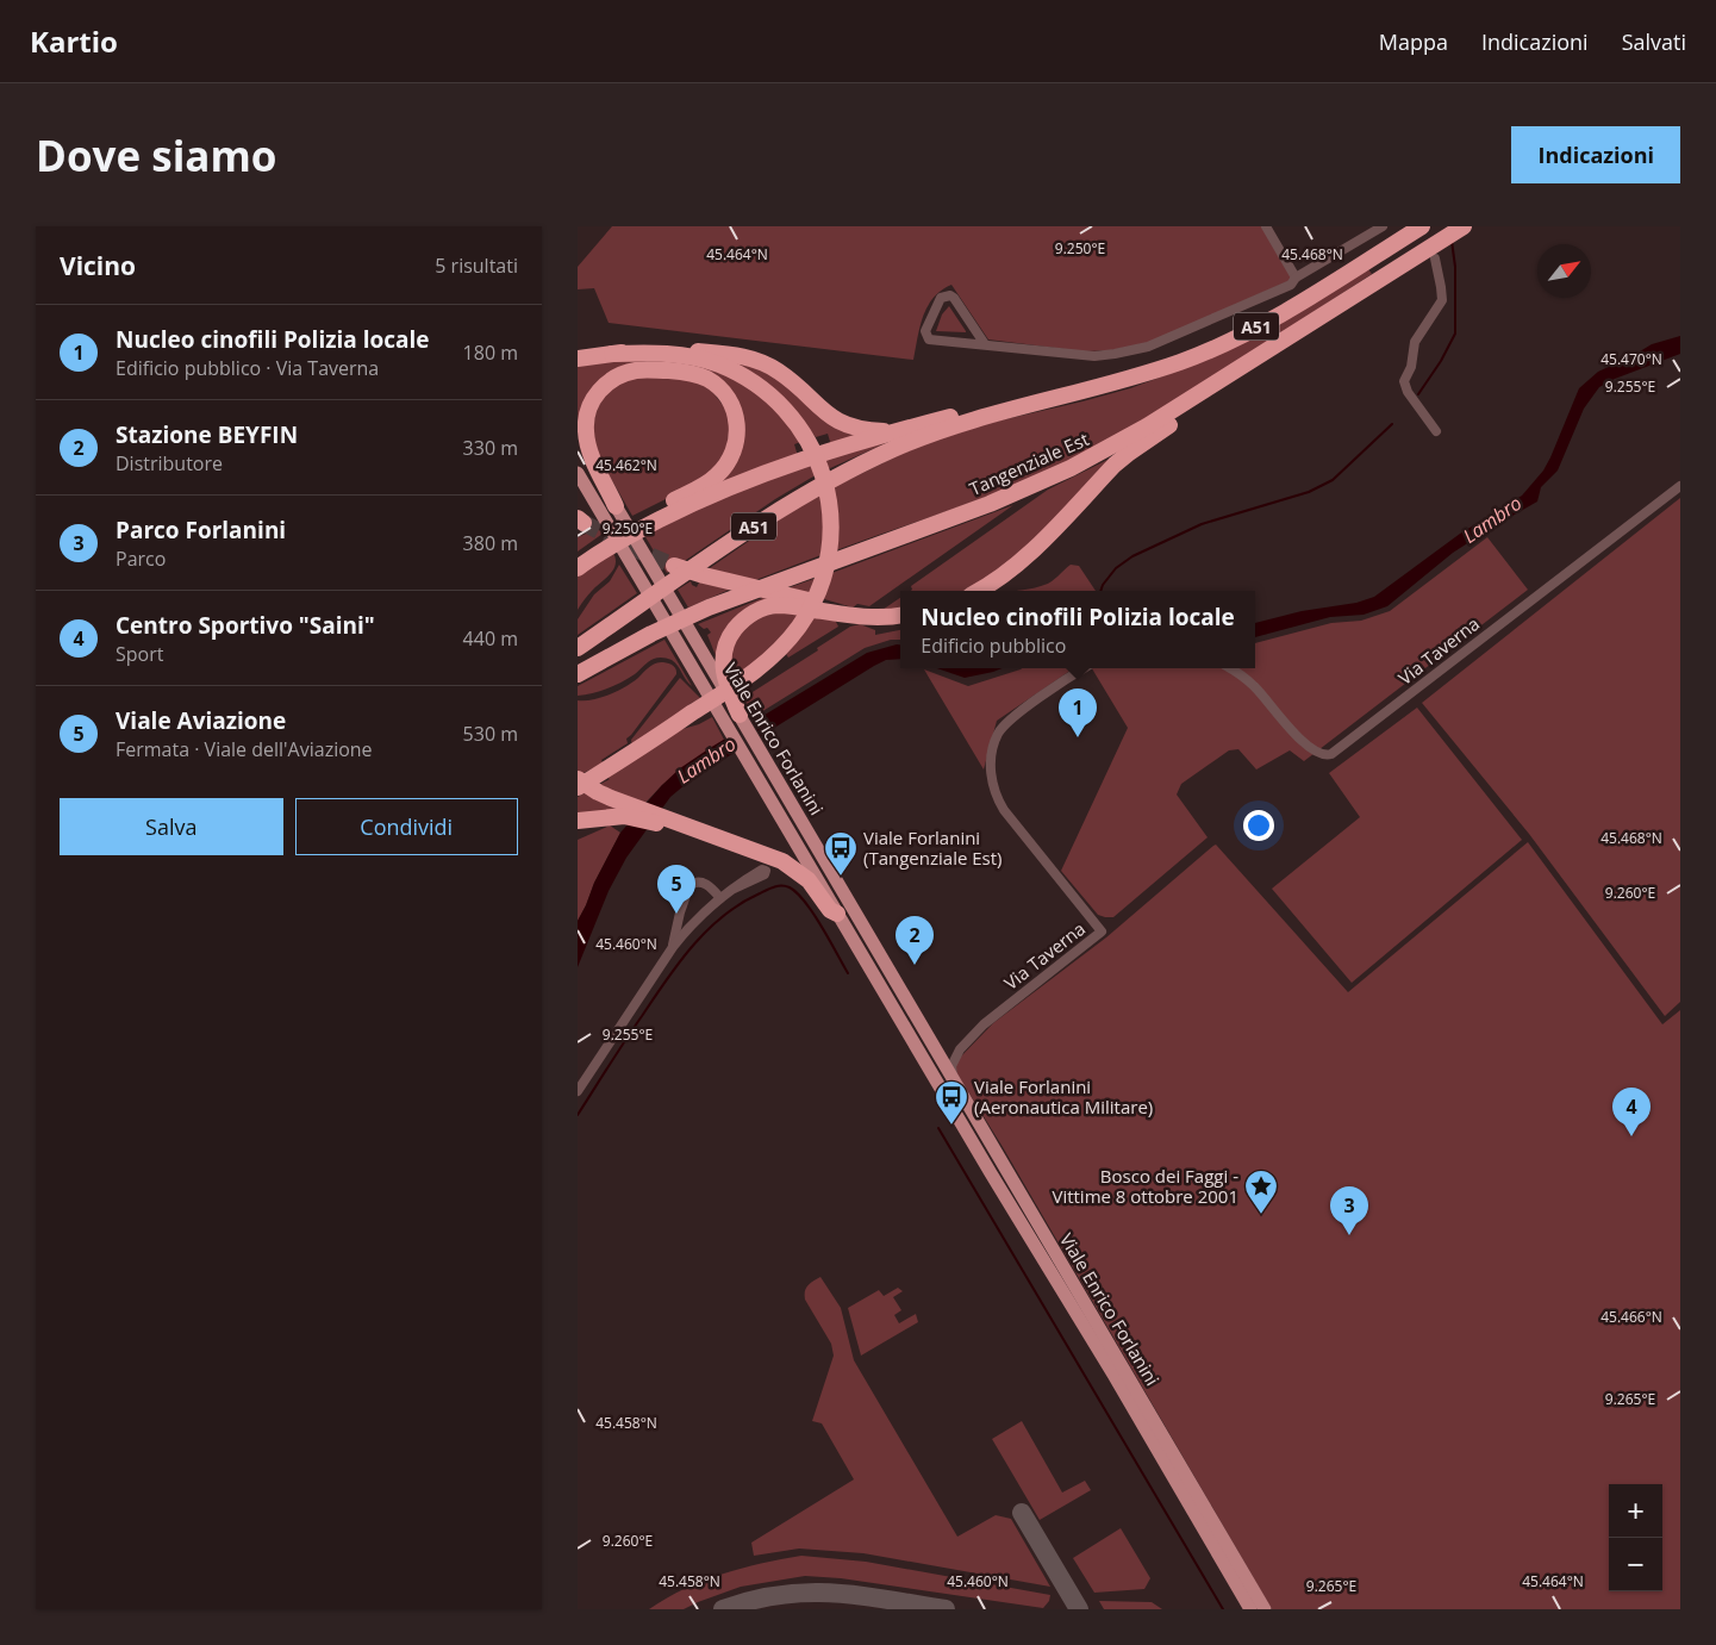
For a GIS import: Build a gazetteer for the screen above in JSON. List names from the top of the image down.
{
  "streets": {
    "highway": ["A51", "Tangenziale Est"],
    "main road": ["Viale Enrico Forlanini"],
    "street": ["Via Taverna"]
  },
  "crossings": [
    ["Via Taverna", "Viale Enrico Forlanini"]
  ],
  "water": ["Lambro"],
  "places": {
    "bus stop": ["Viale Forlanini (Tangenziale Est)", "Viale Forlanini (Aeronautica Militare)"],
    "place": ["Bosco dei Faggi - Vittime 8 ottobre 2001"]
  },
  "north": "top right",
  "page": {
    "header": "Kartio",
    "nav": ["Mappa", "Indicazioni", "Salvati"],
    "buttons": [
      "Indicazioni",
      ["Salva", "Condividi"]
    ],
    "title": "Dove siamo",
    "heading": ["Vicino", "5 risultati"],
    "list": [
      {
        "mark": "1",
        "name": "Nucleo cinofili Polizia locale",
        "note": "Edificio pubblico · Via Taverna",
        "value": "180 m"
      },
      {
        "mark": "2",
        "name": "Stazione BEYFIN",
        "note": "Distributore",
        "value": "330 m"
      },
      {
        "mark": "3",
        "name": "Parco Forlanini",
        "note": "Parco",
        "value": "380 m"
      },
      {
        "mark": "4",
        "name": "Centro Sportivo \"Saini\"",
        "note": "Sport",
        "value": "440 m"
      },
      {
        "mark": "5",
        "name": "Viale Aviazione",
        "note": "Fermata · Viale dell'Aviazione",
        "value": "530 m"
      }
    ],
    "popup": ["Nucleo cinofili Polizia locale", "Edificio pubblico"],
    "pins": [
      "1",
      "5",
      "2",
      "4",
      "3"
    ],
    "map_buttons": ["+", "−"]
  },
  "coordinates": [
    "9.250°E",
    "45.468°N",
    "45.464°N",
    "45.470°N",
    "9.255°E",
    "45.462°N",
    "9.260°E",
    "45.460°N",
    "45.466°N",
    "9.265°E",
    "45.458°N"
  ]
}
